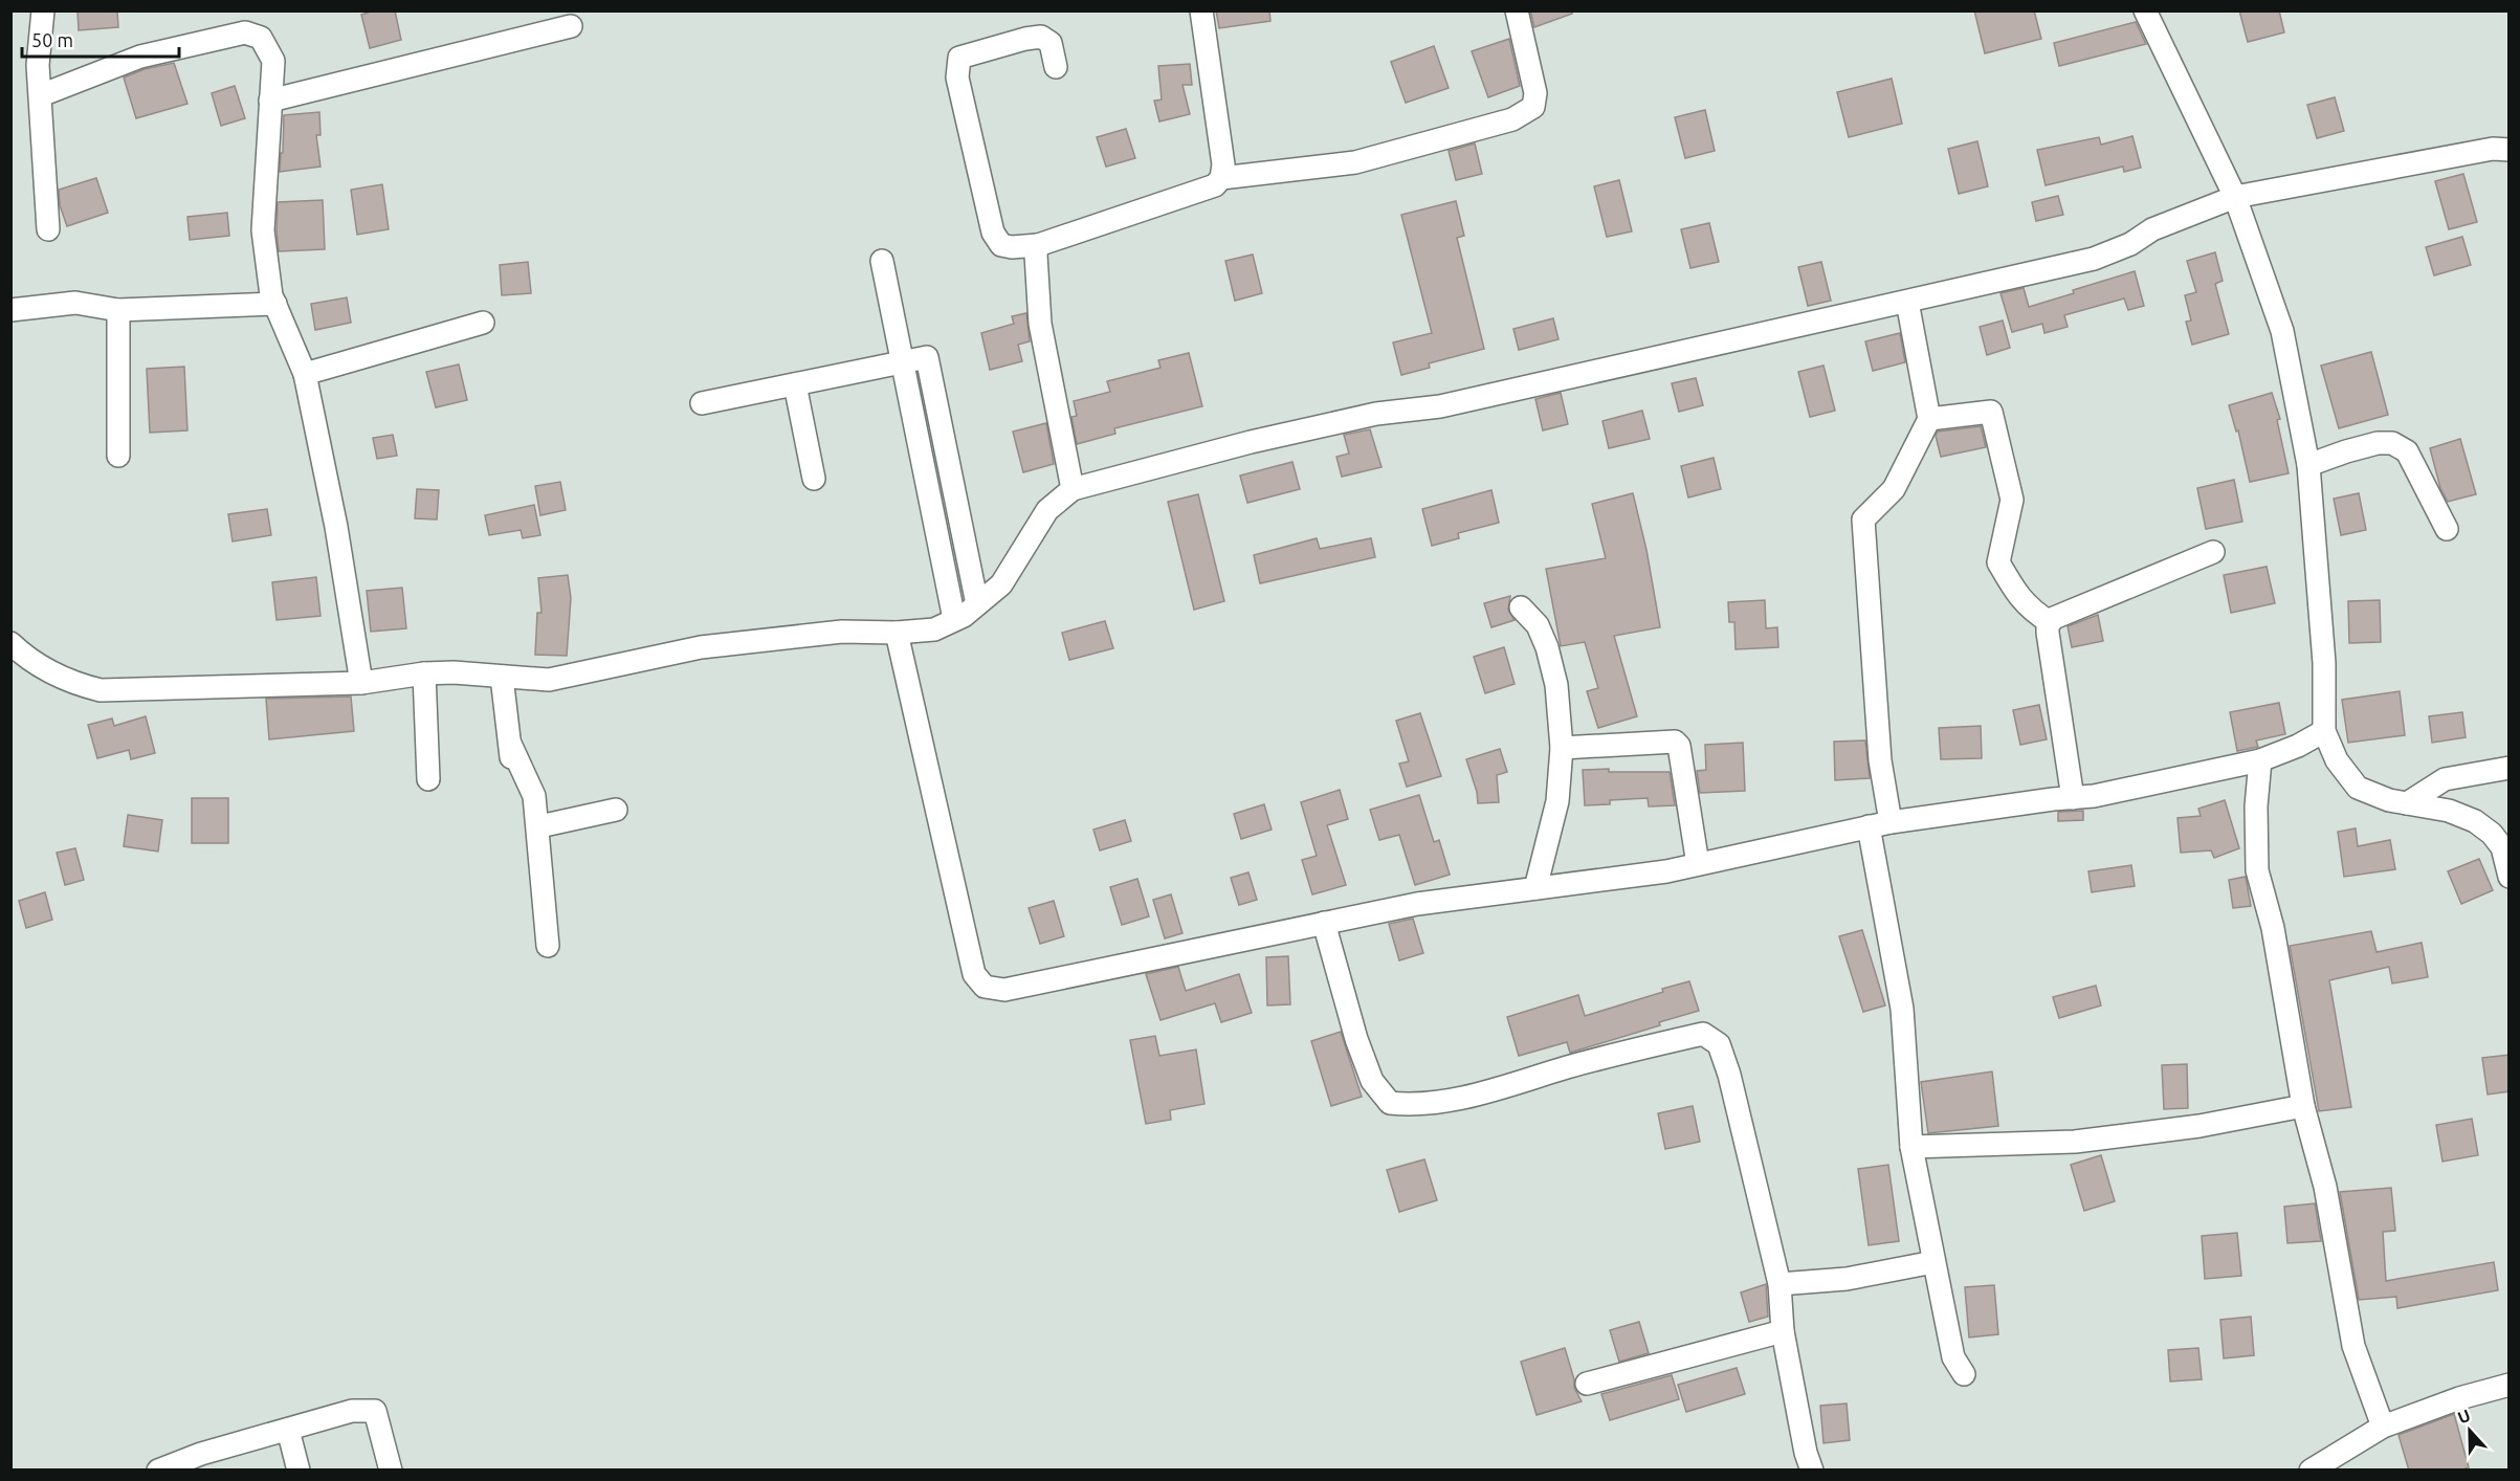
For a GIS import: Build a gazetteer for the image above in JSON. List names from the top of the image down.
{
  "scale_bar": "50 m",
  "north": "top"
}
